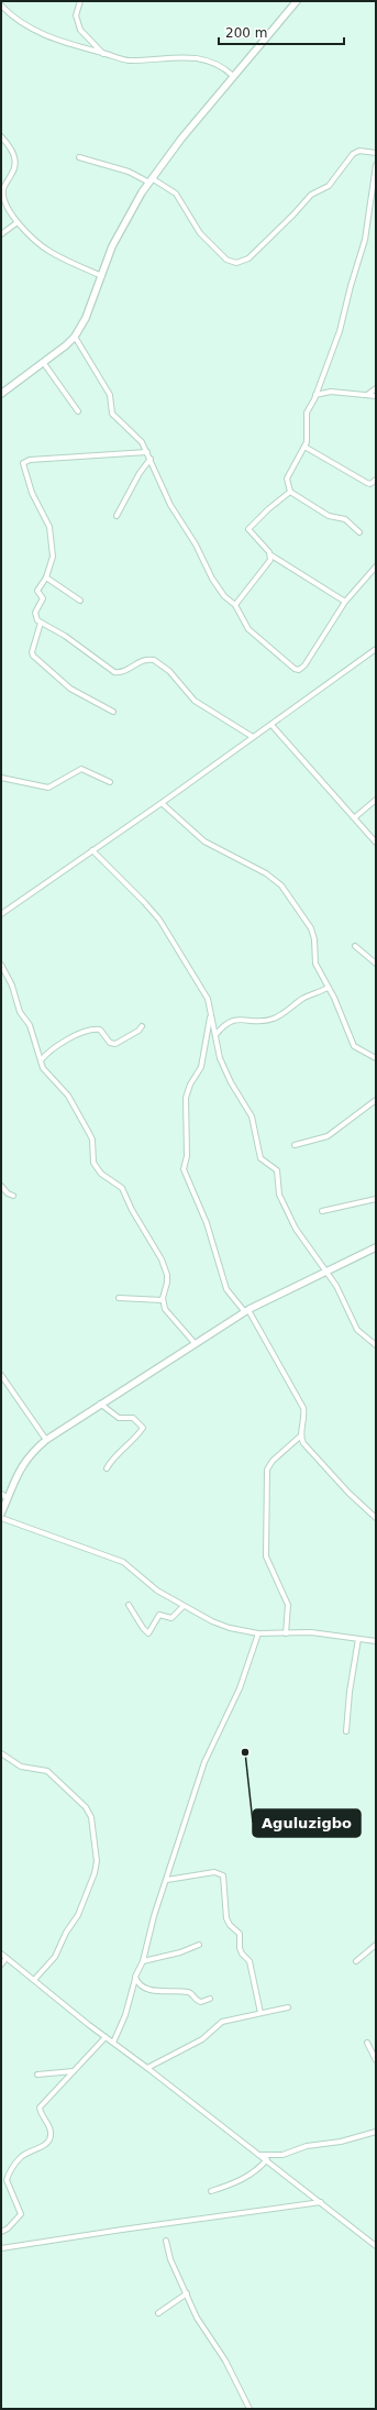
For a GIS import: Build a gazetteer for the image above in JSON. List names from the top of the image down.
{
  "places": ["Aguluzigbo"],
  "scale_bar": "200 m"
}
